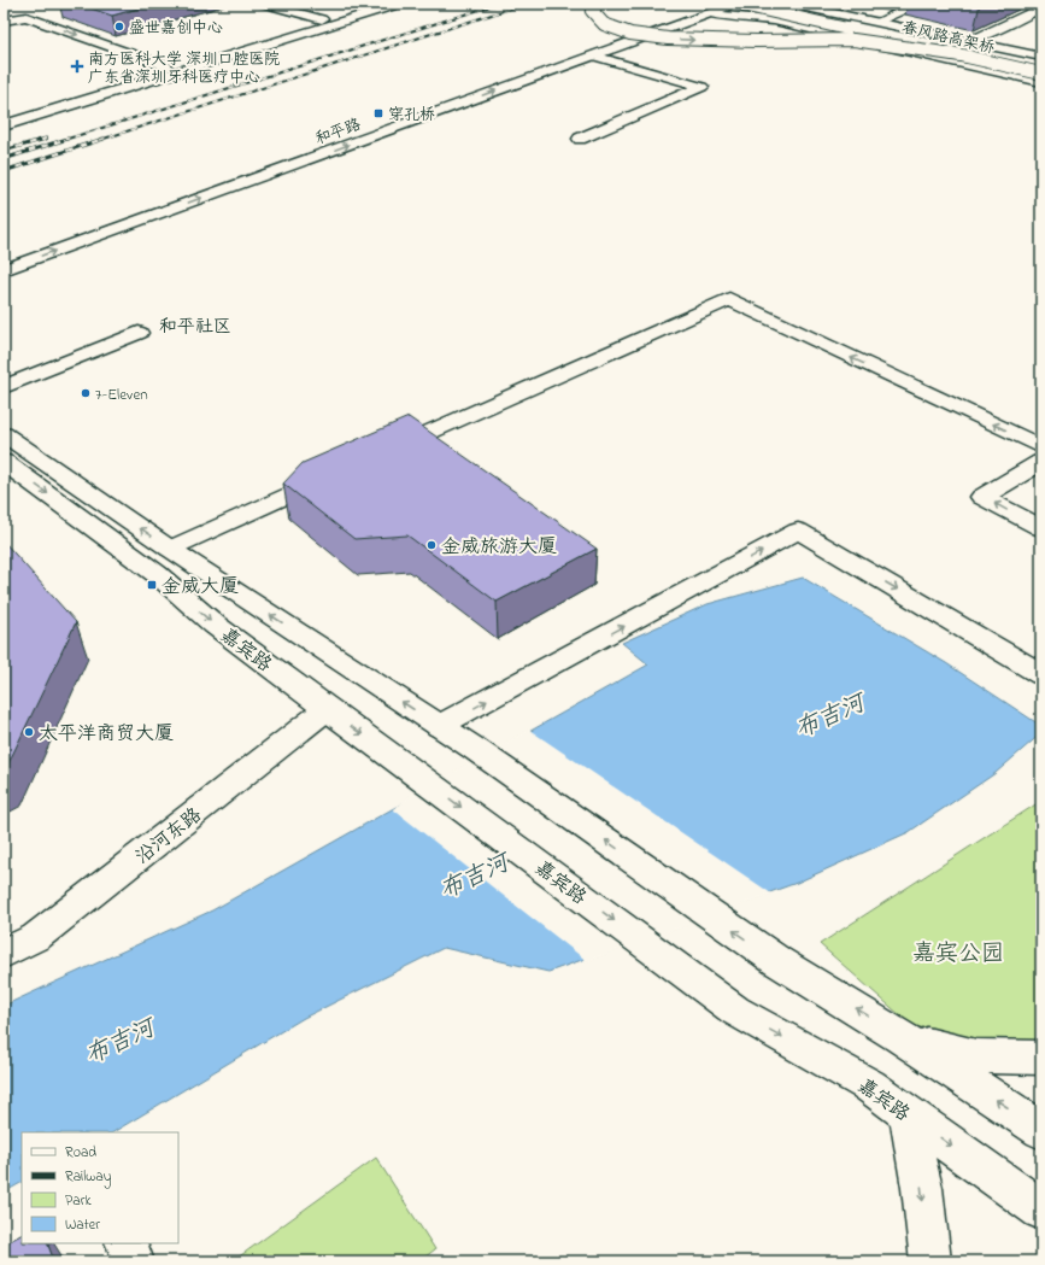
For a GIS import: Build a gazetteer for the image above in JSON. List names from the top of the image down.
{
  "streets": {
    "main road": [
      "春风路高架桥",
      "和平路",
      "嘉宾路",
      "沿河东路"
    ]
  },
  "crossings": [
    ["春风路高架桥", "和平路"],
    ["嘉宾路", "沿河东路"]
  ],
  "districts": ["和平社区"],
  "water": ["布吉河"],
  "parks": ["嘉宾公园"],
  "places": {
    "other": [
      "盛世嘉创中心",
      "7-Eleven",
      "金威旅游大厦",
      "太平洋商贸大厦"
    ],
    "health": ["南方医科大学 深圳口腔医院 广东省深圳牙科医疗中心"],
    "transit": ["穿孔桥", "金威大厦"]
  },
  "legend": [
    "Road",
    "Railway",
    "Park",
    "Water"
  ]
}
